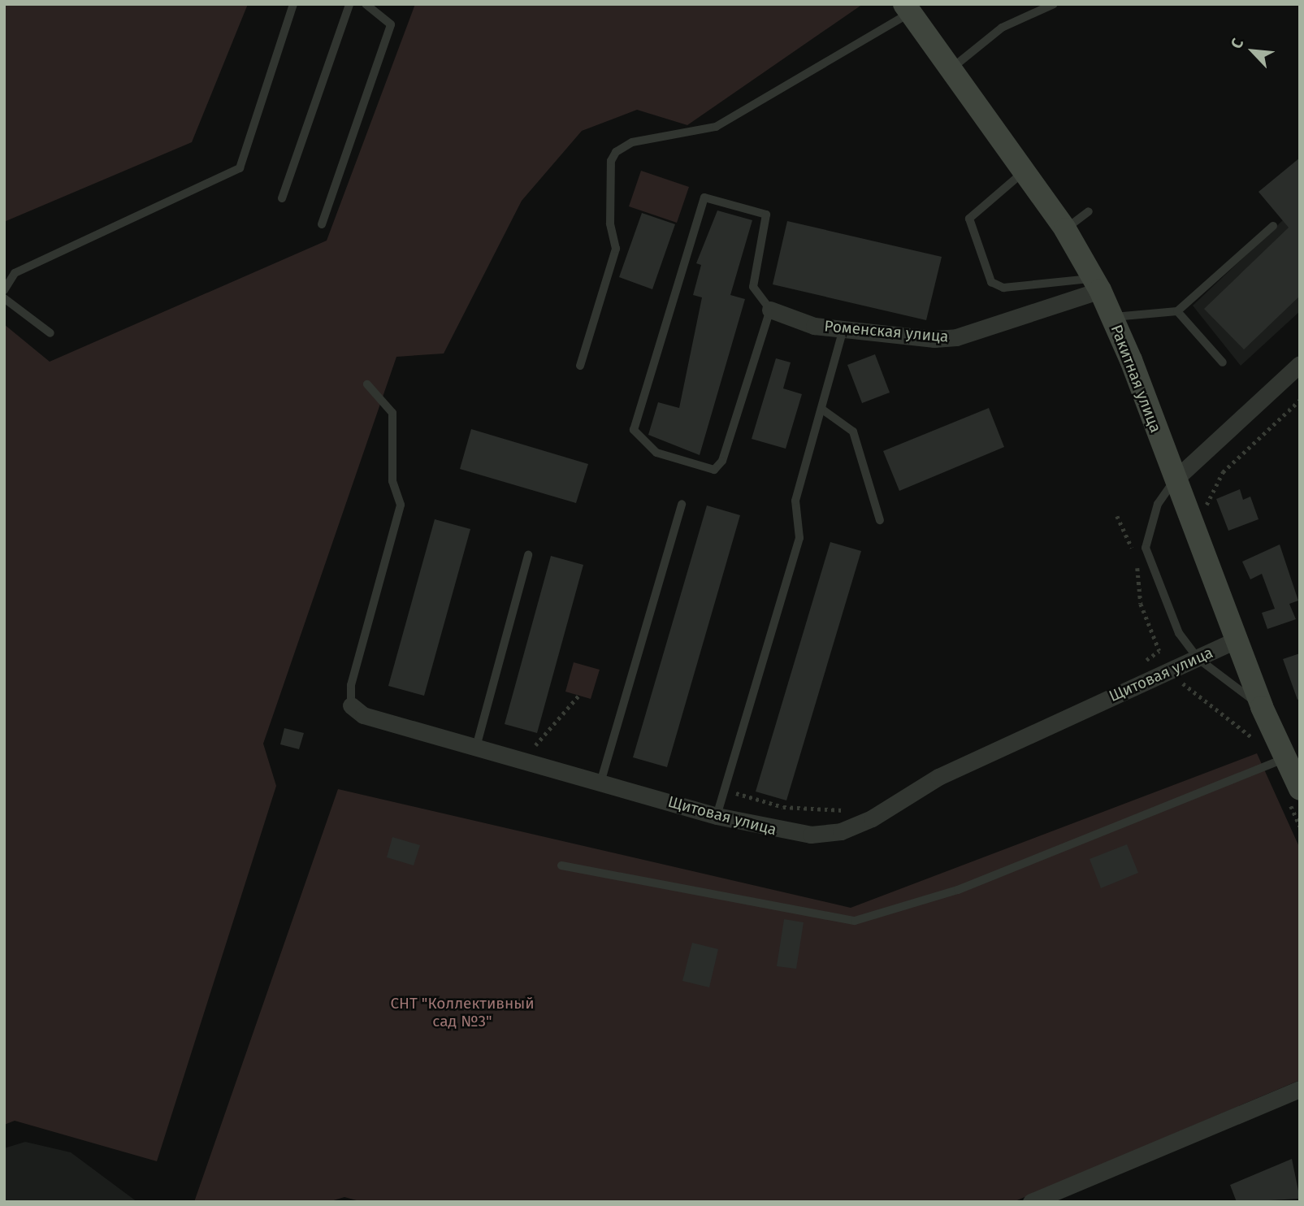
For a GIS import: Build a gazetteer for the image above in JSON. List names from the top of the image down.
{
  "streets": {
    "street": ["Роменская улица", "Ракитная улица", "Щитовая улица"]
  },
  "crossings": [
    ["Роменская улица", "Ракитная улица"],
    ["Ракитная улица", "Щитовая улица"]
  ],
  "parks": ["СНТ \"Коллективный сад №3\""],
  "north": "top left"
}
